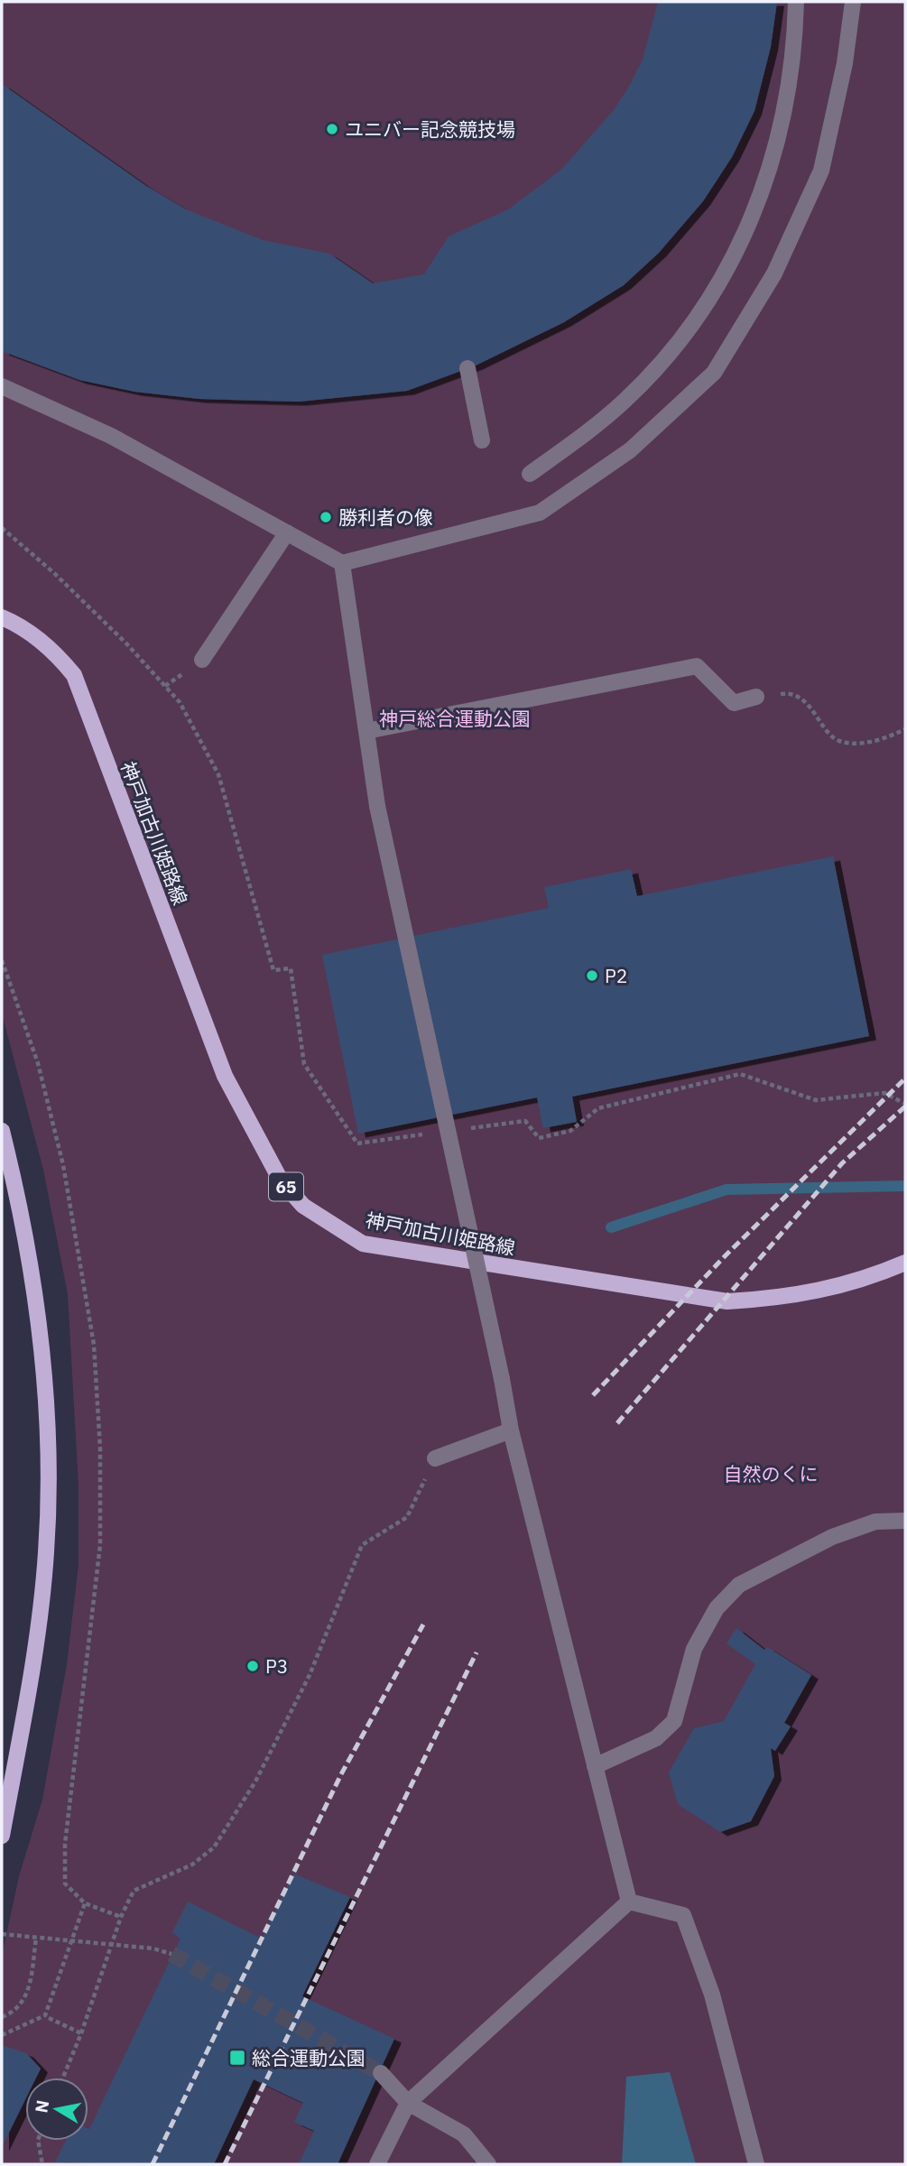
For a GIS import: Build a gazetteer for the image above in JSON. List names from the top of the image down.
{
  "streets": {
    "main road": ["神戸加古川姫路線", "65"]
  },
  "parks": ["神戸総合運動公園", "自然のくに"],
  "places": {
    "other": [
      "ユニバー記念競技場",
      "勝利者の像",
      "P2",
      "P3"
    ],
    "transit": ["総合運動公園"]
  },
  "north": "left"
}
